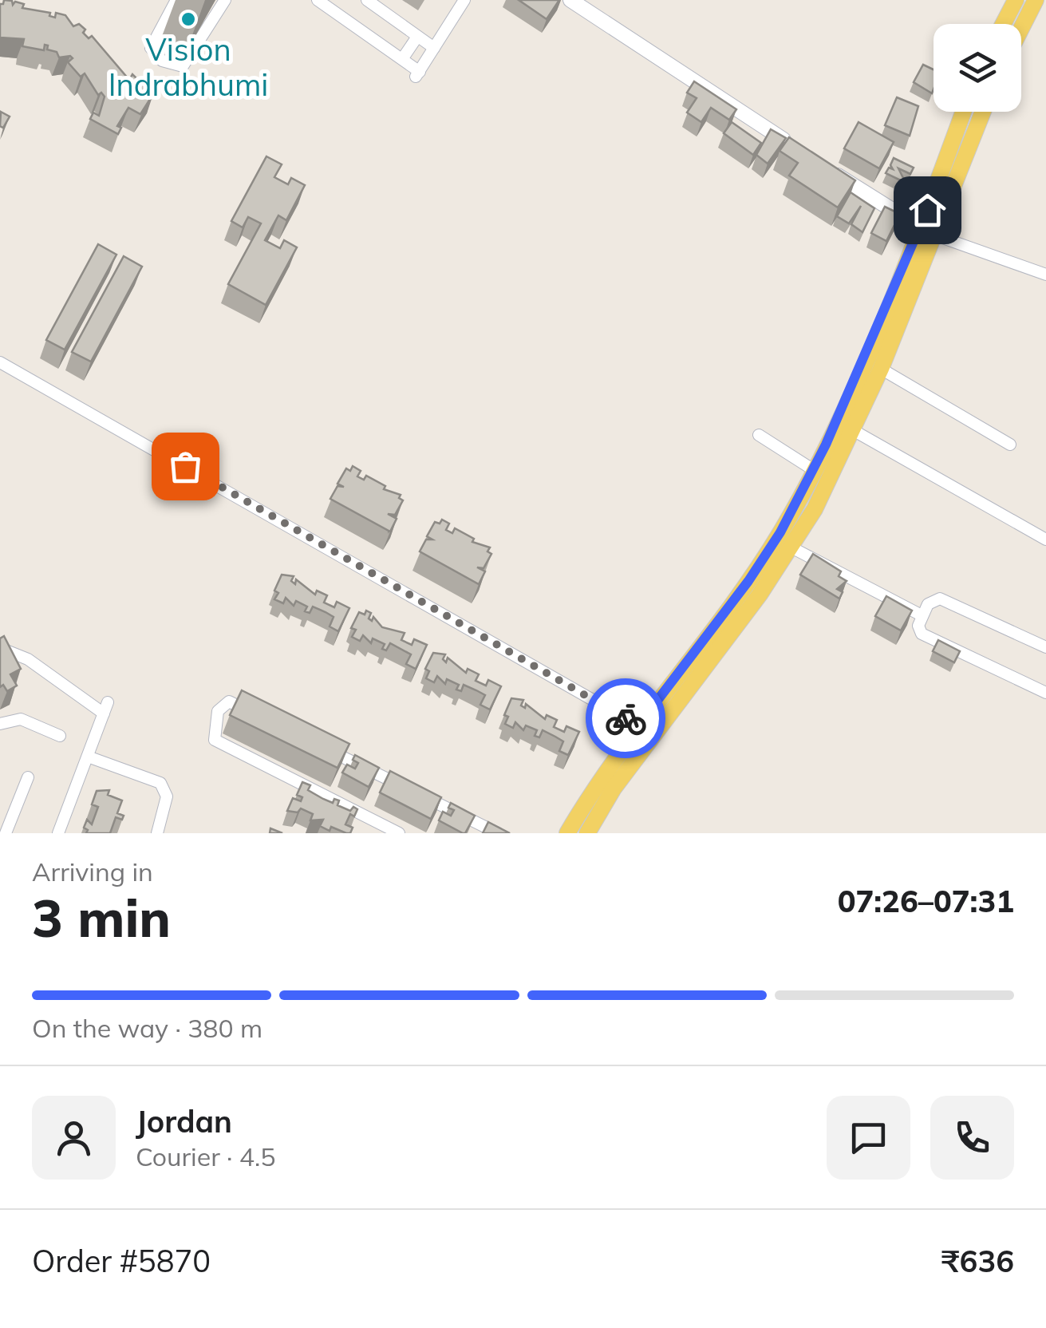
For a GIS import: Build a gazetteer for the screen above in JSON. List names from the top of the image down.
{
  "places": ["Vision Indrabhumi"],
  "page": {
    "heading": ["3 min", "Arriving in", "07:26–07:31"],
    "panel": [
      "Jordan",
      "Courier · 4.5",
      "Order #5870",
      "₹636"
    ],
    "bar": "On the way · 380 m"
  }
}
